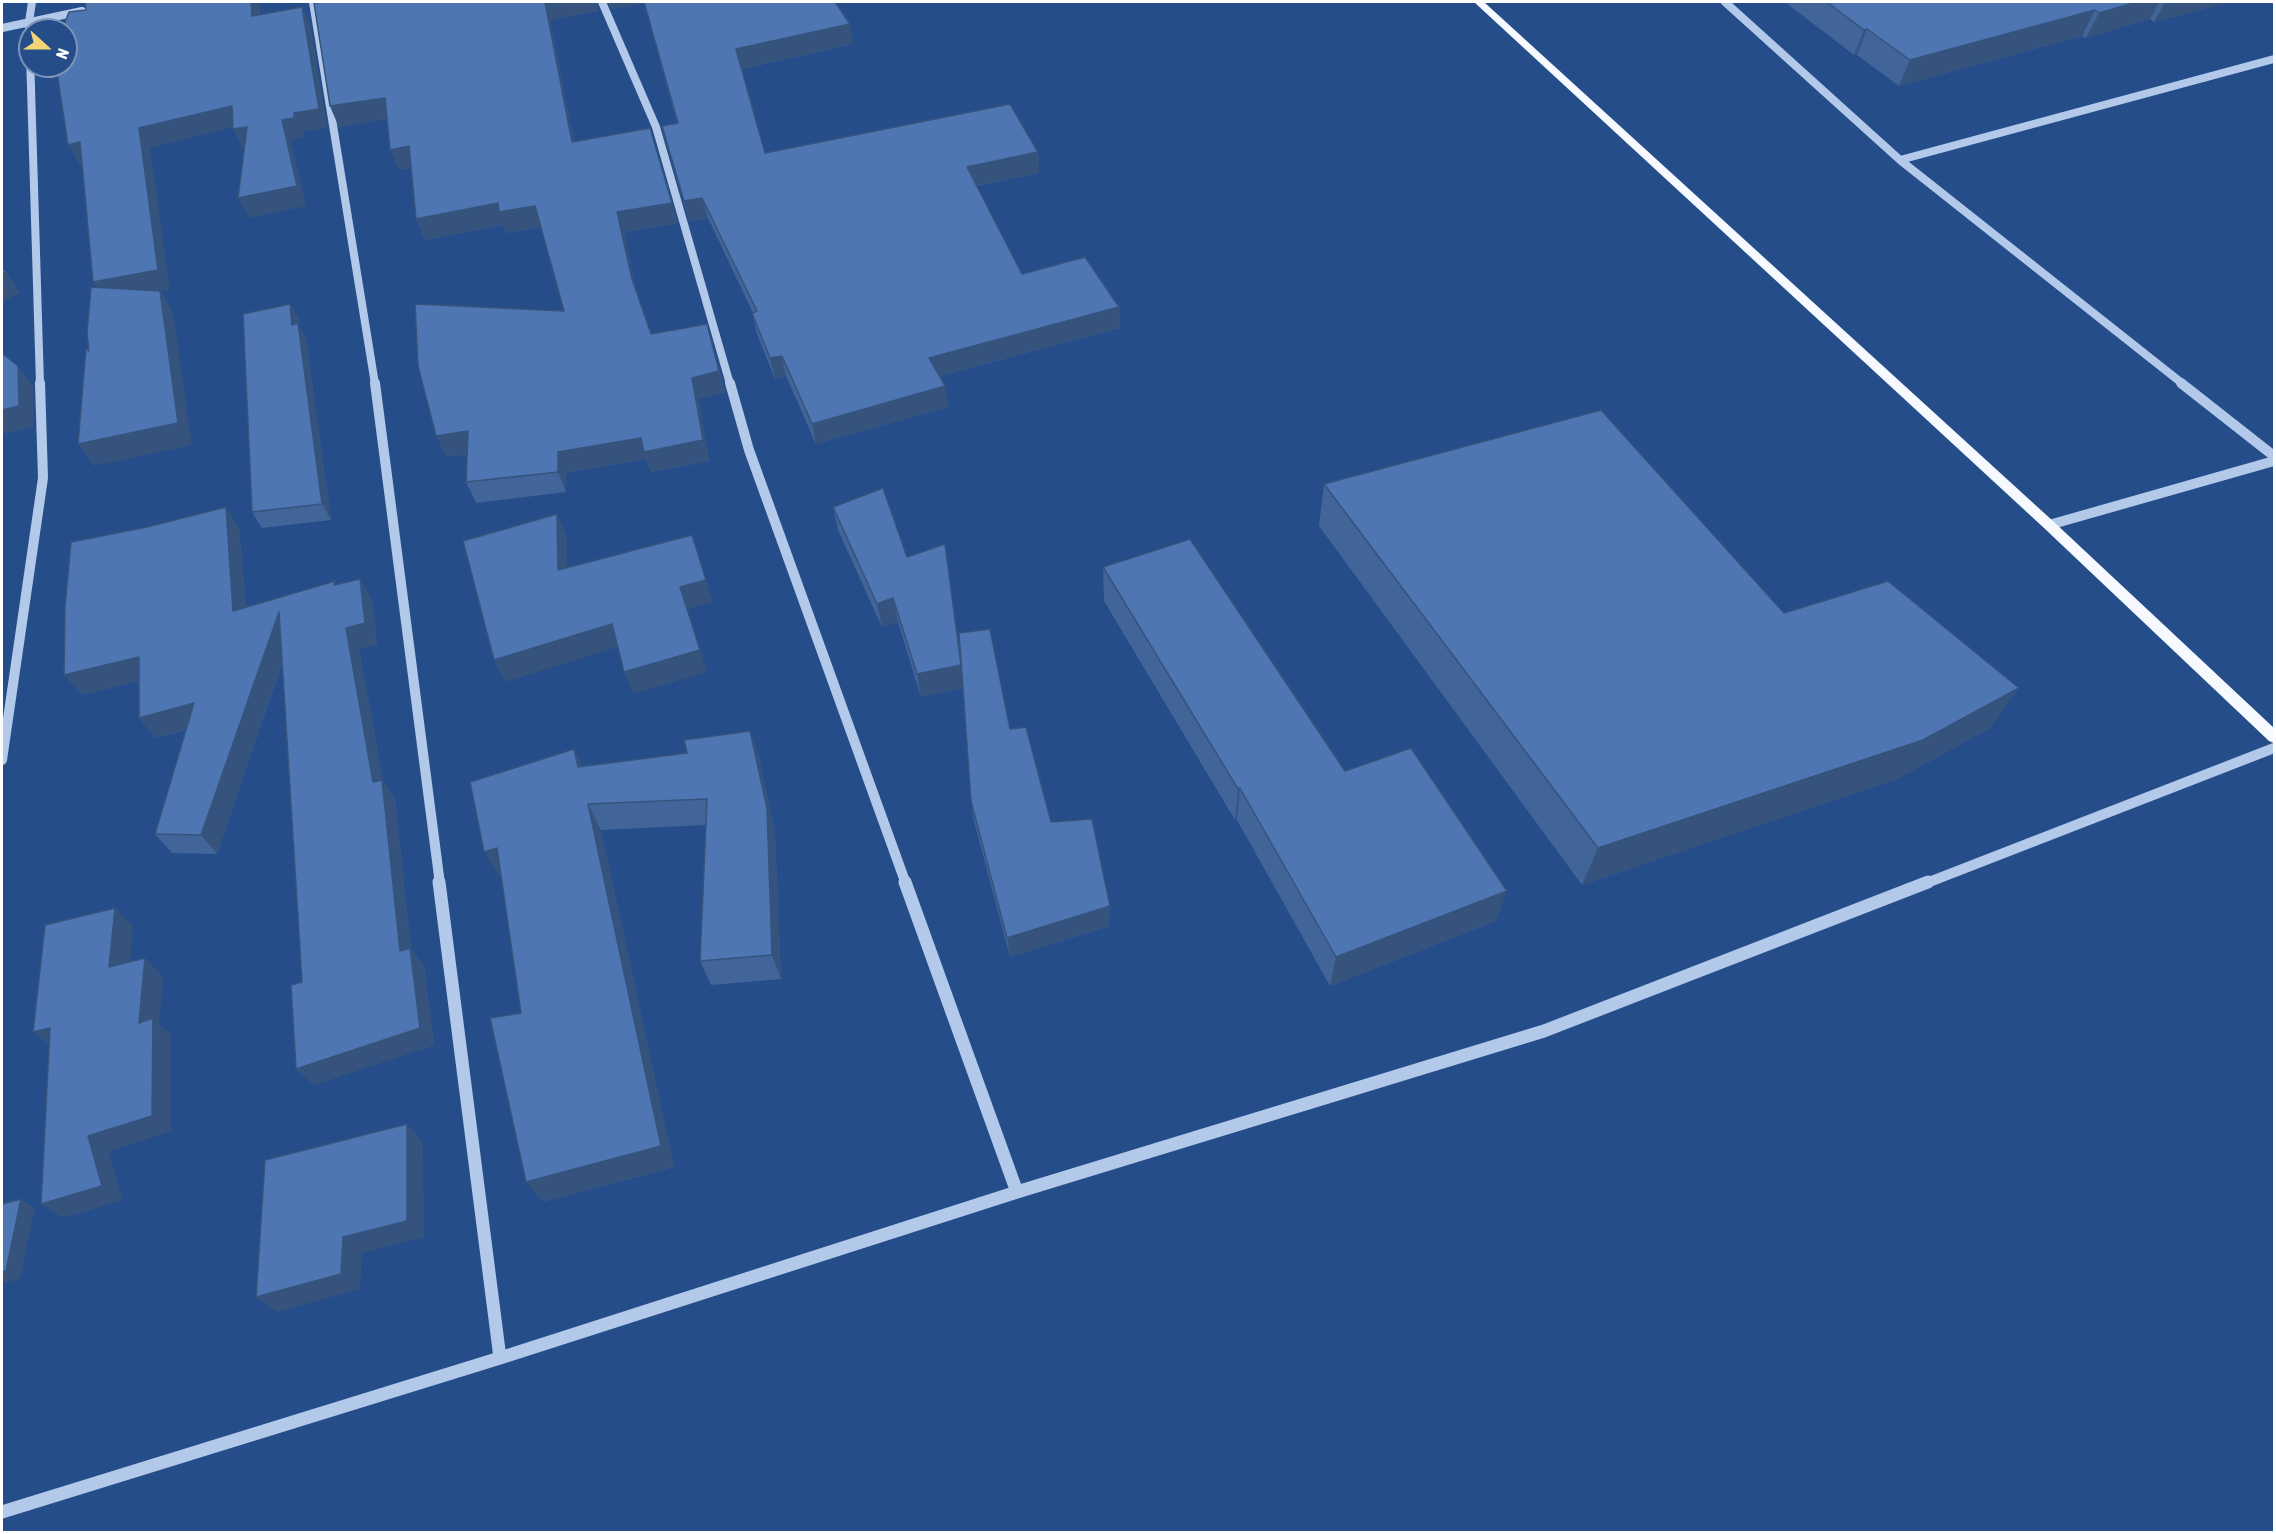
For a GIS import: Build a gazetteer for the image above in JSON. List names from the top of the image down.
{
  "north": "right"
}
